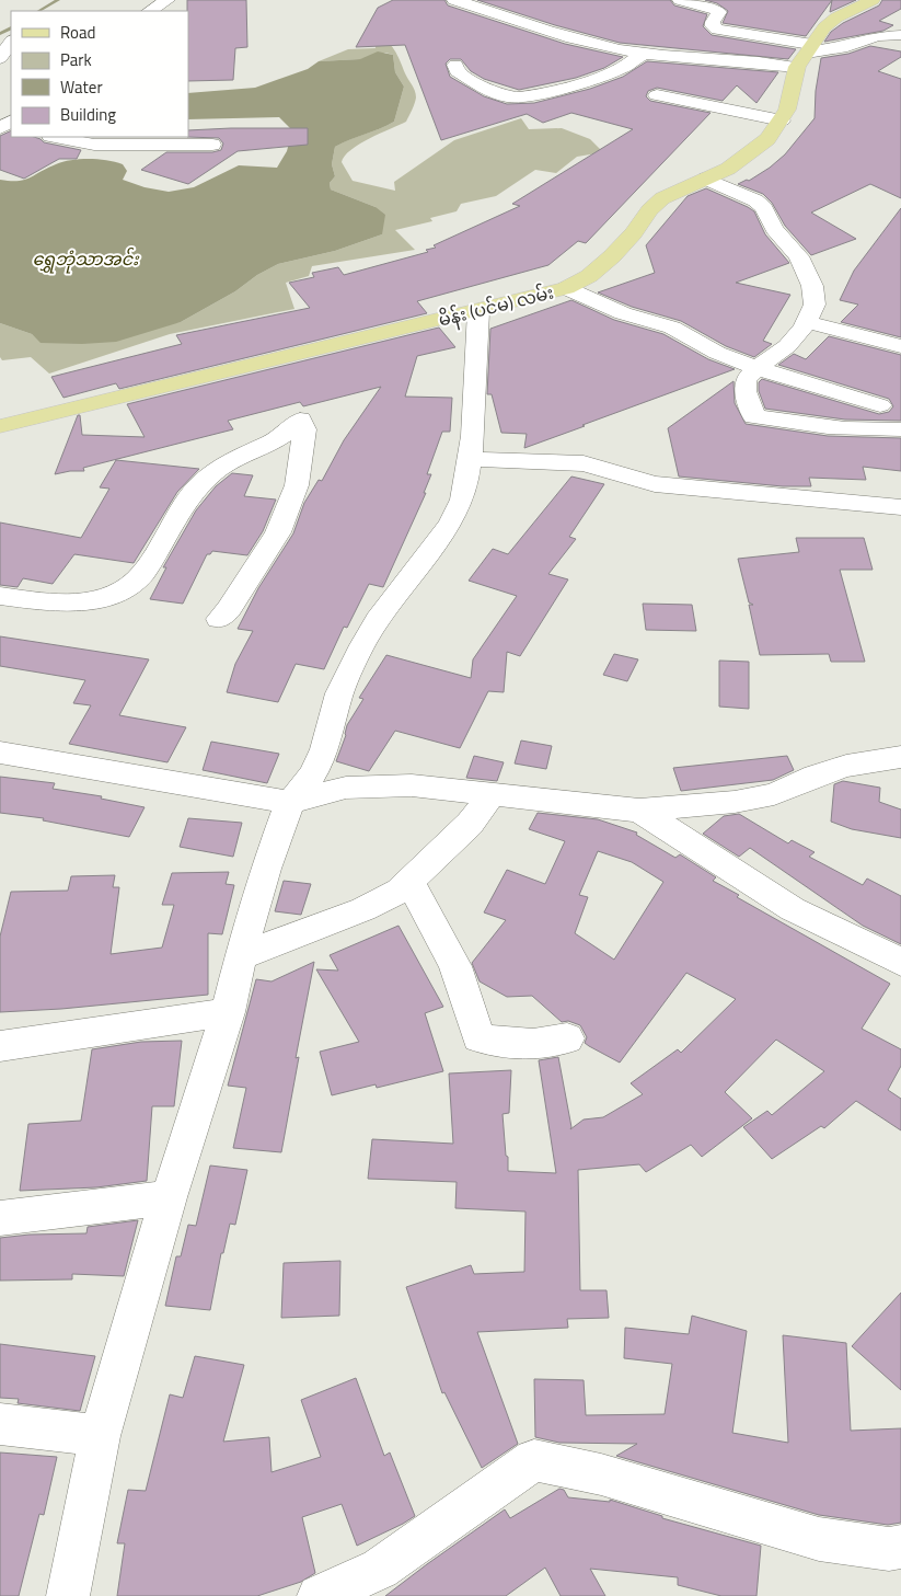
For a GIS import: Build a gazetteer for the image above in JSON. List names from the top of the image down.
{
  "streets": {
    "main road": ["မိန်း (ပင်မ) လမ်း"]
  },
  "water": ["ရွှေဘုံသာအင်း"],
  "legend": [
    "Road",
    "Park",
    "Water",
    "Building"
  ]
}
